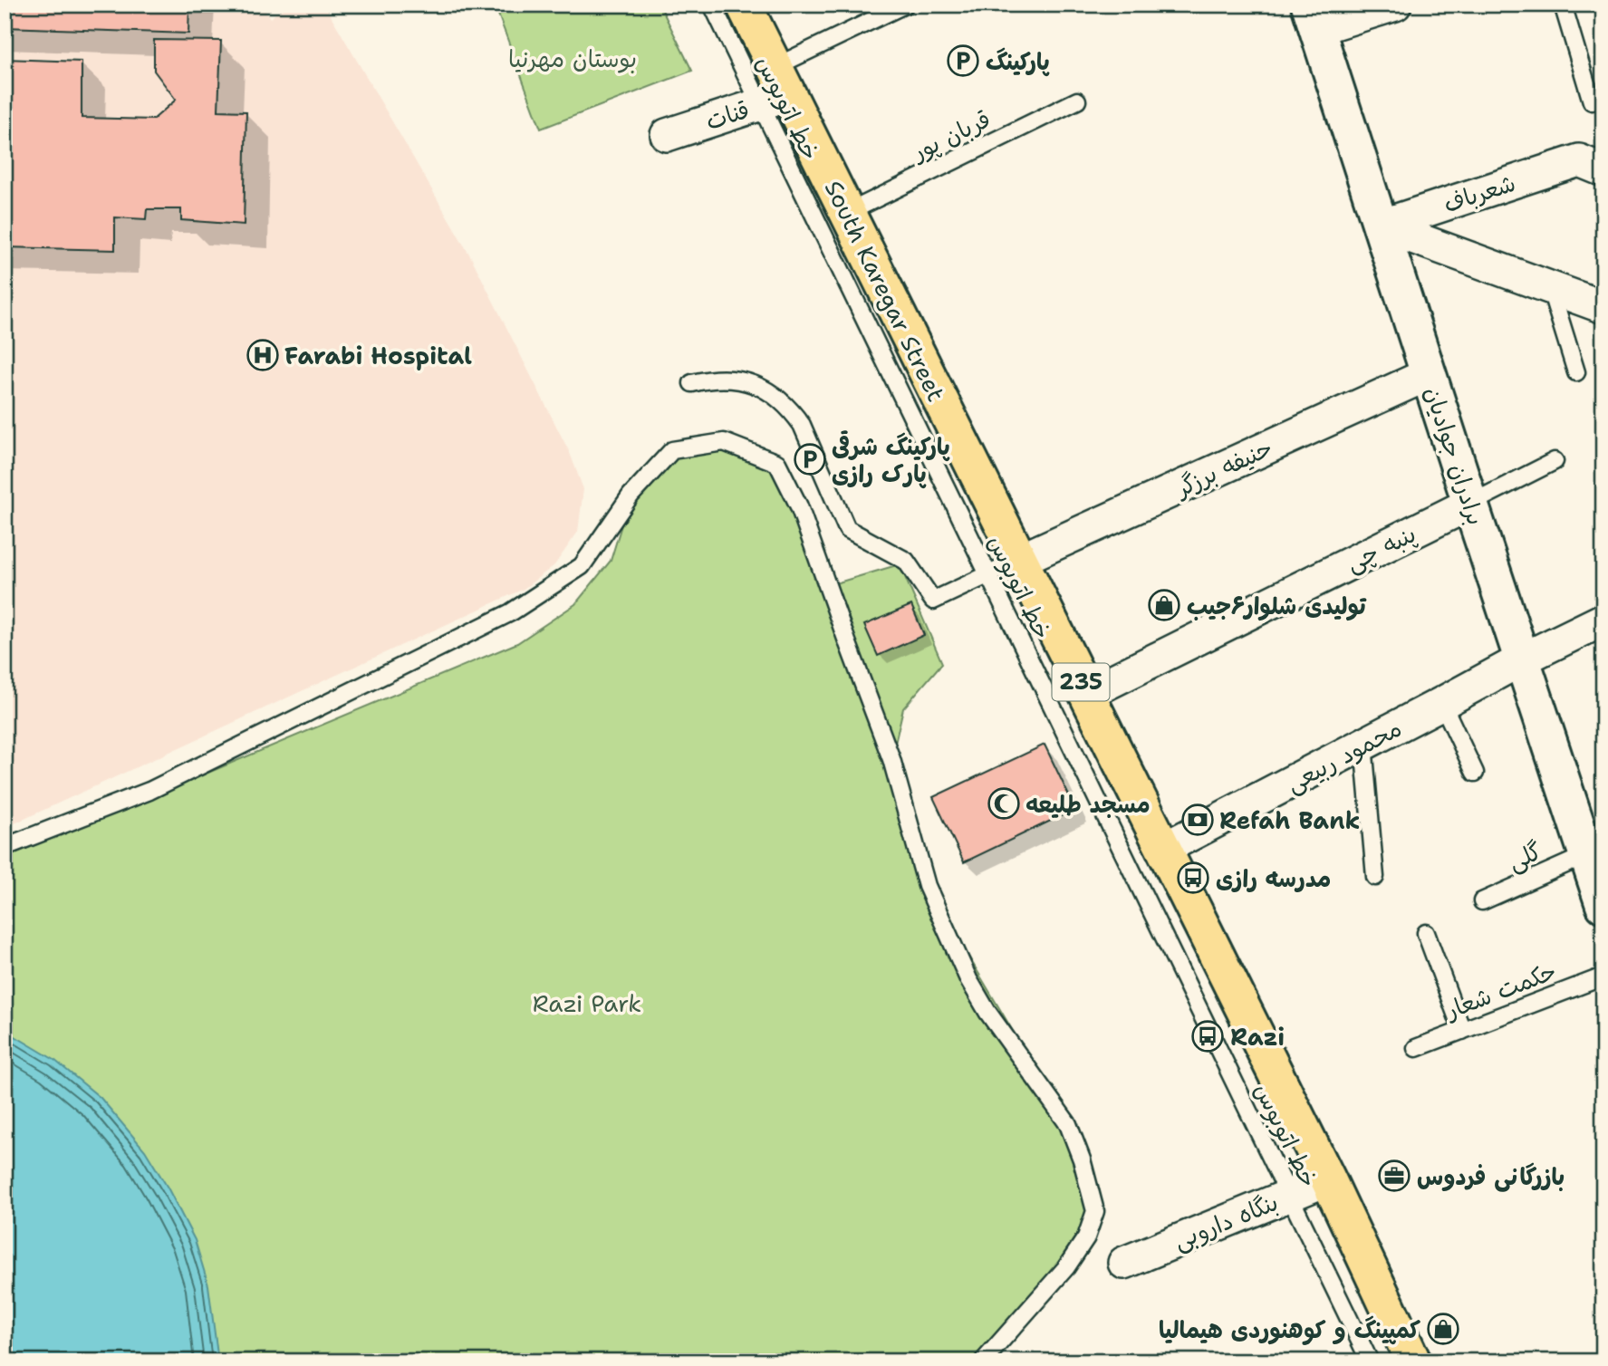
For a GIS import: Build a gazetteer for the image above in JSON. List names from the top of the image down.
{
  "streets": {
    "main road": ["South Karegar Street", "235"],
    "street": [
      "قنات",
      "شعرباف",
      "برادران جوادیان",
      "حنیفه برزگر",
      "پنبه چی",
      "محمود ربیعی",
      "بنگاه داروبی"
    ],
    "lane": [
      "خط اتوبوس",
      "قربان پور",
      "گلی",
      "حکمت شعار"
    ]
  },
  "crossings": [
    ["قنات", "South Karegar Street"],
    ["قربان پور", "South Karegar Street"],
    ["شعرباف", "برادران جوادیان"],
    ["South Karegar Street", "حنیفه برزگر"],
    ["South Karegar Street", "پنبه چی"],
    ["South Karegar Street", "محمود ربیعی"],
    ["South Karegar Street", "بنگاه داروبی"],
    ["برادران جوادیان", "حنیفه برزگر"],
    ["برادران جوادیان", "پنبه چی"],
    ["برادران جوادیان", "محمود ربیعی"],
    ["برادران جوادیان", "گلی"]
  ],
  "parks": ["بوستان مهرنیا", "Razi Park"],
  "places": {
    "parking": ["پارکینگ", "پارکینگ شرقی پارک رازی"],
    "hospital": ["Farabi Hospital"],
    "shop": ["تولیدی شلوار۶جیب", "کمپینگ و کوهنوردی هیمالیا"],
    "mosque": ["مسجد طلیعه"],
    "bank": ["Refah Bank"],
    "bus stop": ["مدرسه رازی", "Razi"],
    "office": ["بازرگانی فردوس"]
  }
}
